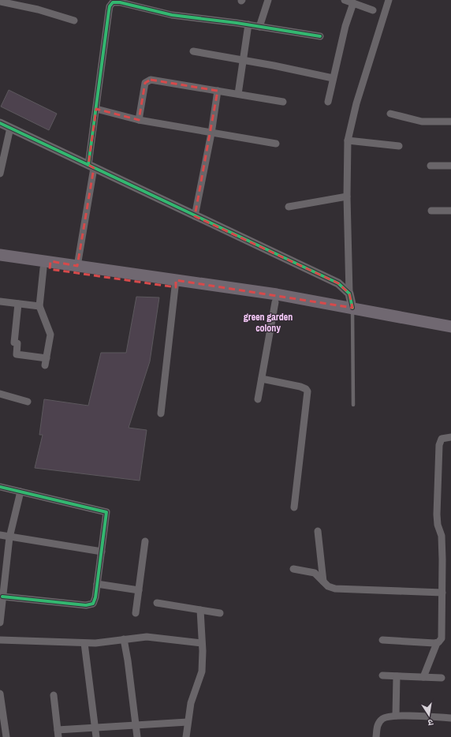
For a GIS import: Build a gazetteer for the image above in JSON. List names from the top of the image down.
{
  "districts": ["green garden colony"],
  "north": "bottom"
}
